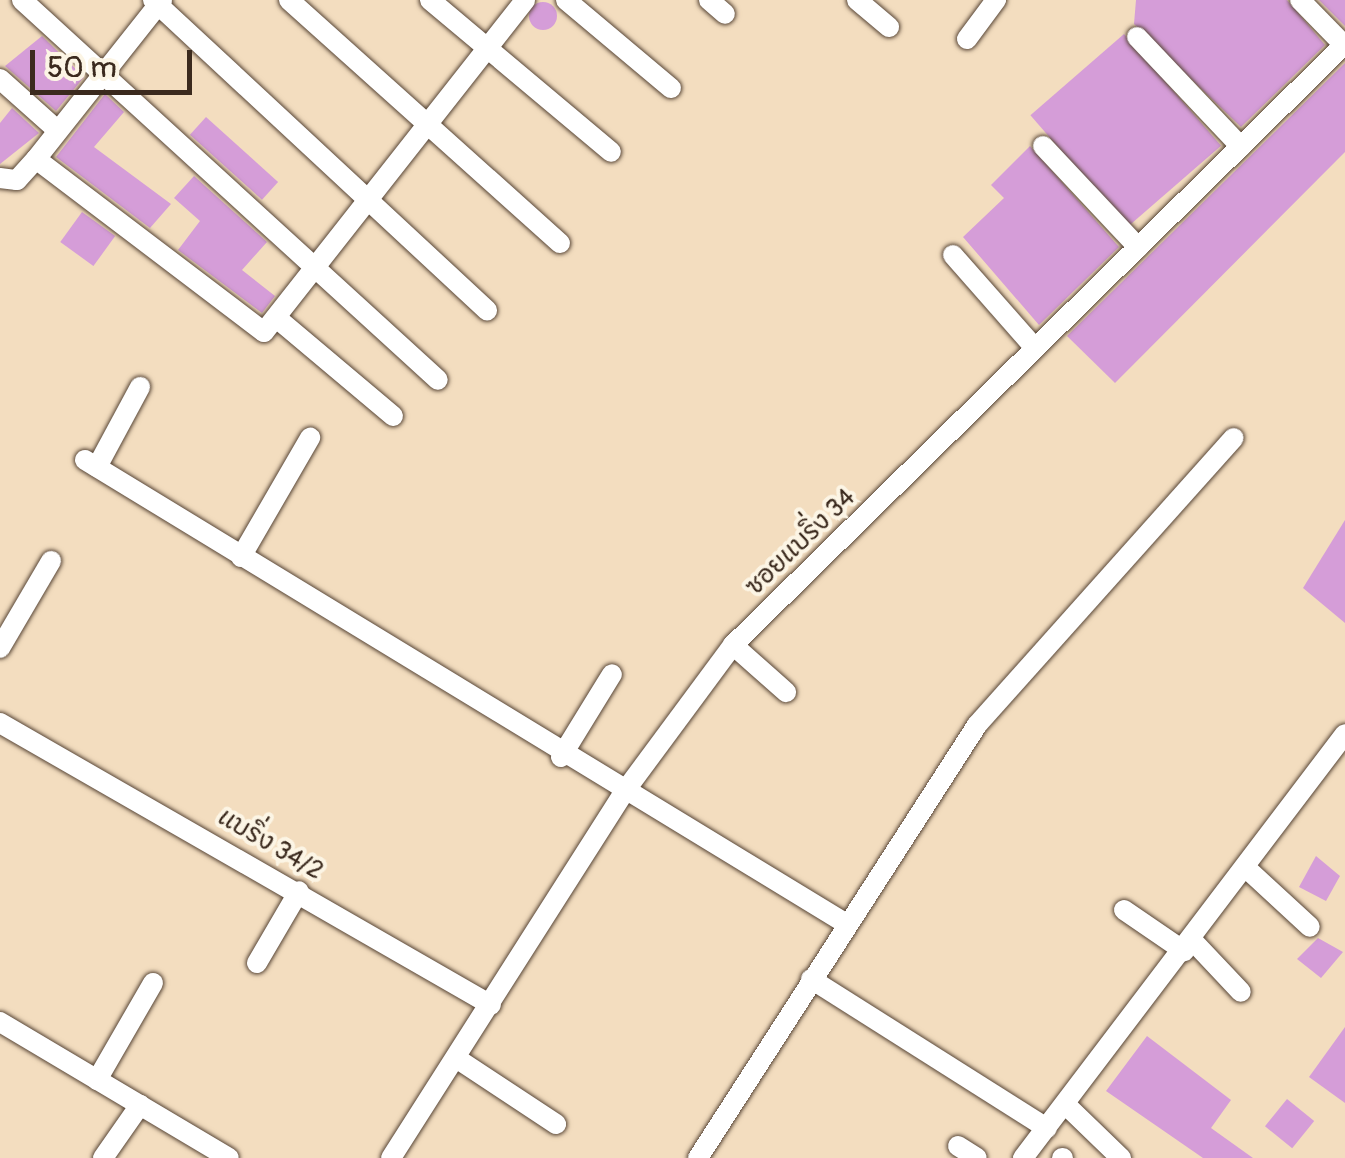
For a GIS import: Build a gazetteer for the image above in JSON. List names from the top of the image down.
{
  "streets": {
    "street": ["ซอยแบริ่ง 34", "แบริ่ง 34/2"]
  },
  "crossings": [
    ["ซอยแบริ่ง 34", "แบริ่ง 34/2"]
  ],
  "scale_bar": "50 m"
}
